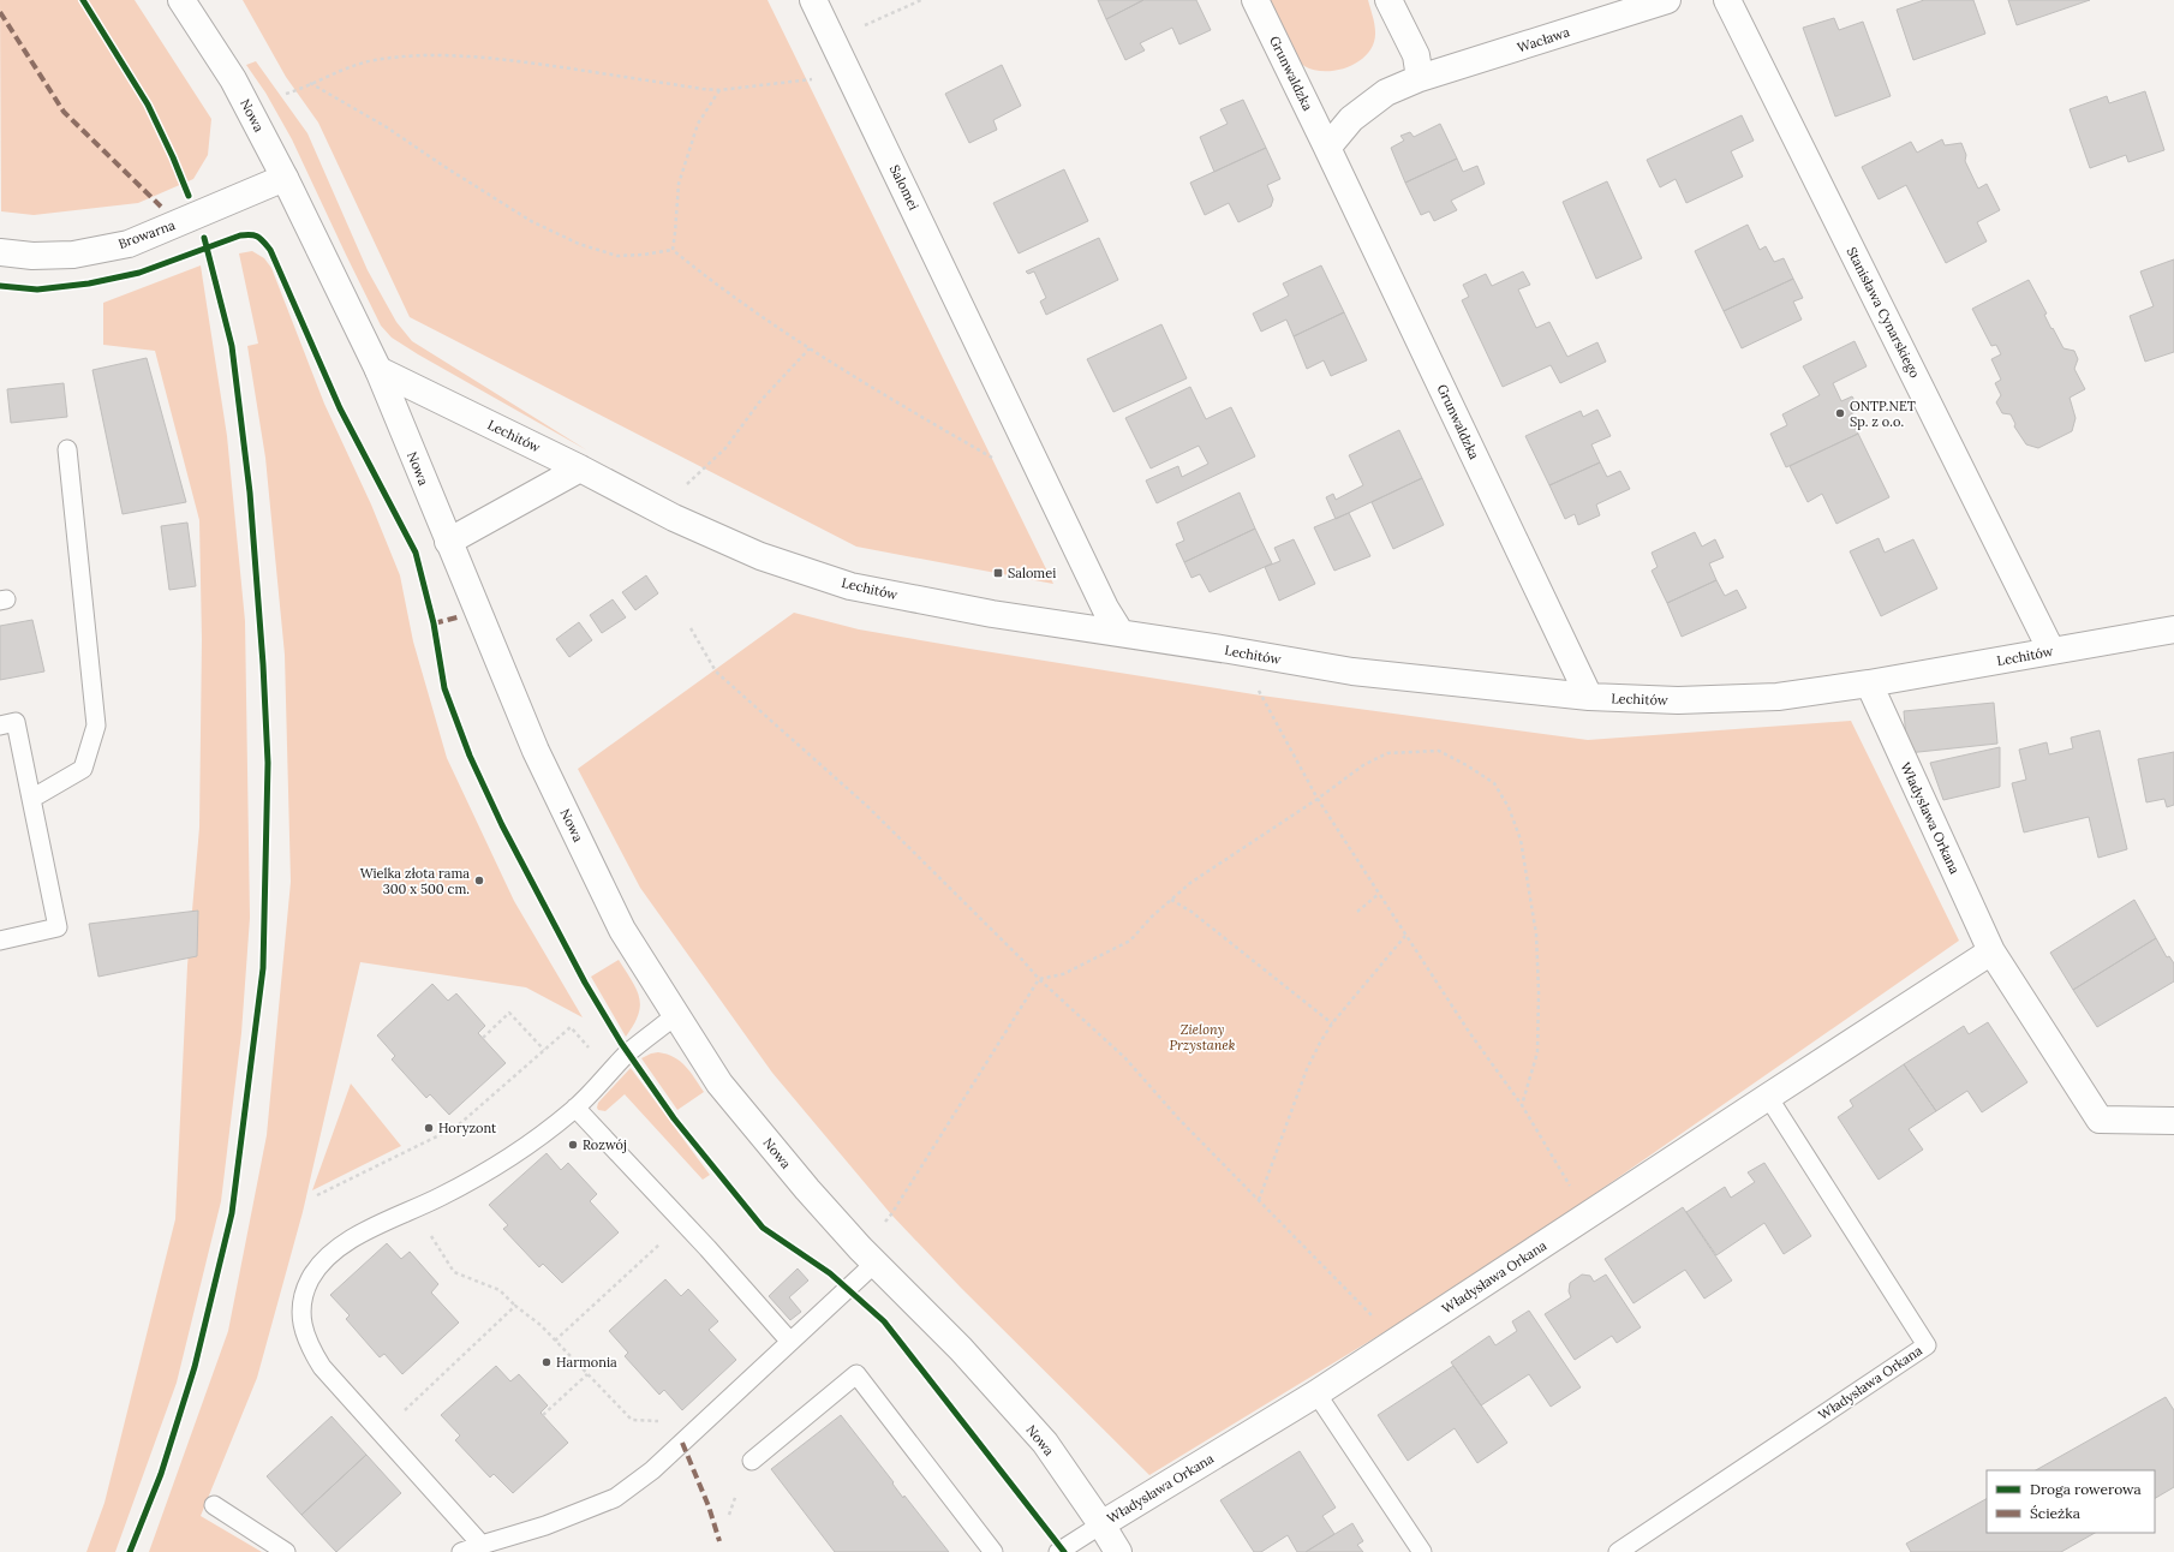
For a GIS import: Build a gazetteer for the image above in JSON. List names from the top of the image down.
{
  "streets": {
    "street": [
      "Wacława",
      "Grunwaldzka",
      "Nowa",
      "Salomei",
      "Browarna",
      "Stanisława Cynarskiego",
      "Lechitów",
      "Władysława Orkana"
    ]
  },
  "crossings": [
    ["Grunwaldzka", "Lechitów"],
    ["Nowa", "Browarna"],
    ["Nowa", "Lechitów"],
    ["Nowa", "Władysława Orkana"],
    ["Salomei", "Lechitów"],
    ["Stanisława Cynarskiego", "Lechitów"],
    ["Lechitów", "Władysława Orkana"]
  ],
  "parks": ["Zielony Przystanek"],
  "places": {
    "other": [
      "ONTP.NET Sp. z o.o.",
      "Wielka złota rama 300 x 500 cm.",
      "Horyzont",
      "Rozwój",
      "Harmonia"
    ],
    "transit": ["Salomei"]
  },
  "legend": ["Droga rowerowa", "Ścieżka"]
}
